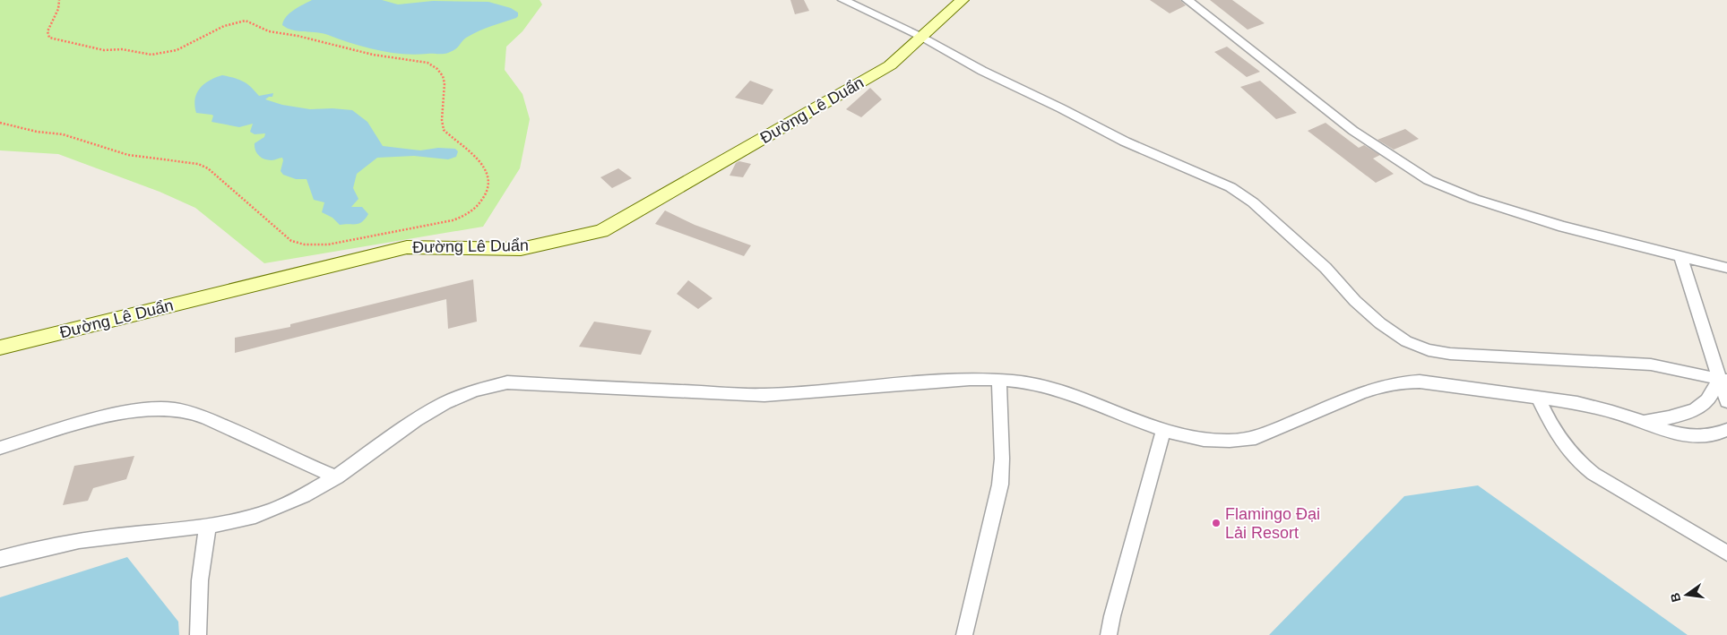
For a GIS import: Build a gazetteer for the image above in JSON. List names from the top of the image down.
{
  "streets": {
    "main road": ["Đường Lê Duẩn"]
  },
  "places": ["Flamingo Đại Lải Resort"],
  "north": "left"
}
